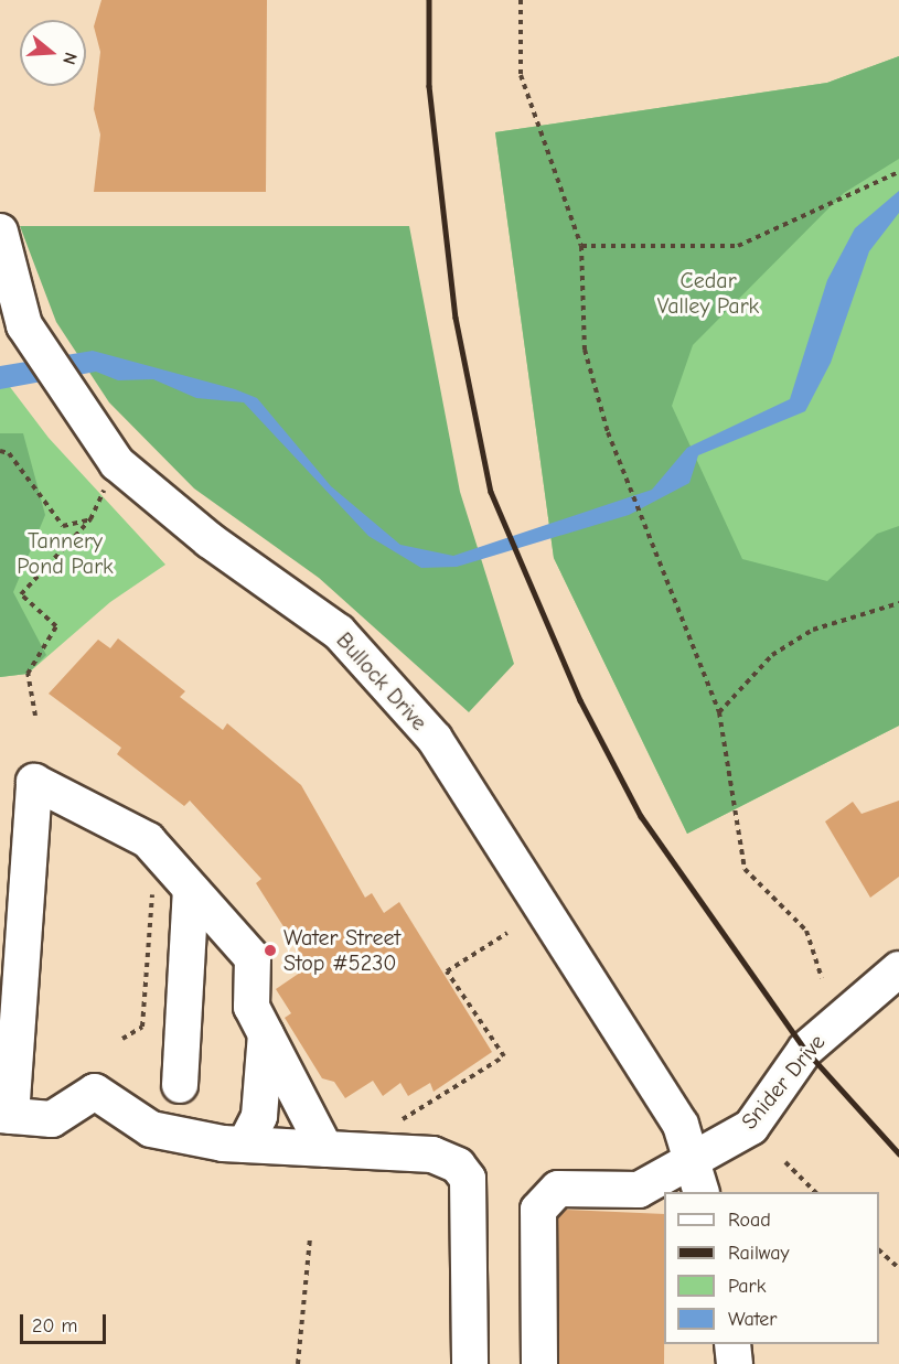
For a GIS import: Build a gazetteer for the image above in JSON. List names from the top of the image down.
{
  "streets": {
    "street": ["Bullock Drive", "Snider Drive"]
  },
  "crossings": [
    ["Bullock Drive", "Snider Drive"]
  ],
  "parks": ["Cedar Valley Park", "Tannery Pond Park"],
  "places": ["Water Street Stop #5230"],
  "legend": [
    "Road",
    "Railway",
    "Park",
    "Water"
  ],
  "scale_bar": "20 m",
  "north": "right"
}
